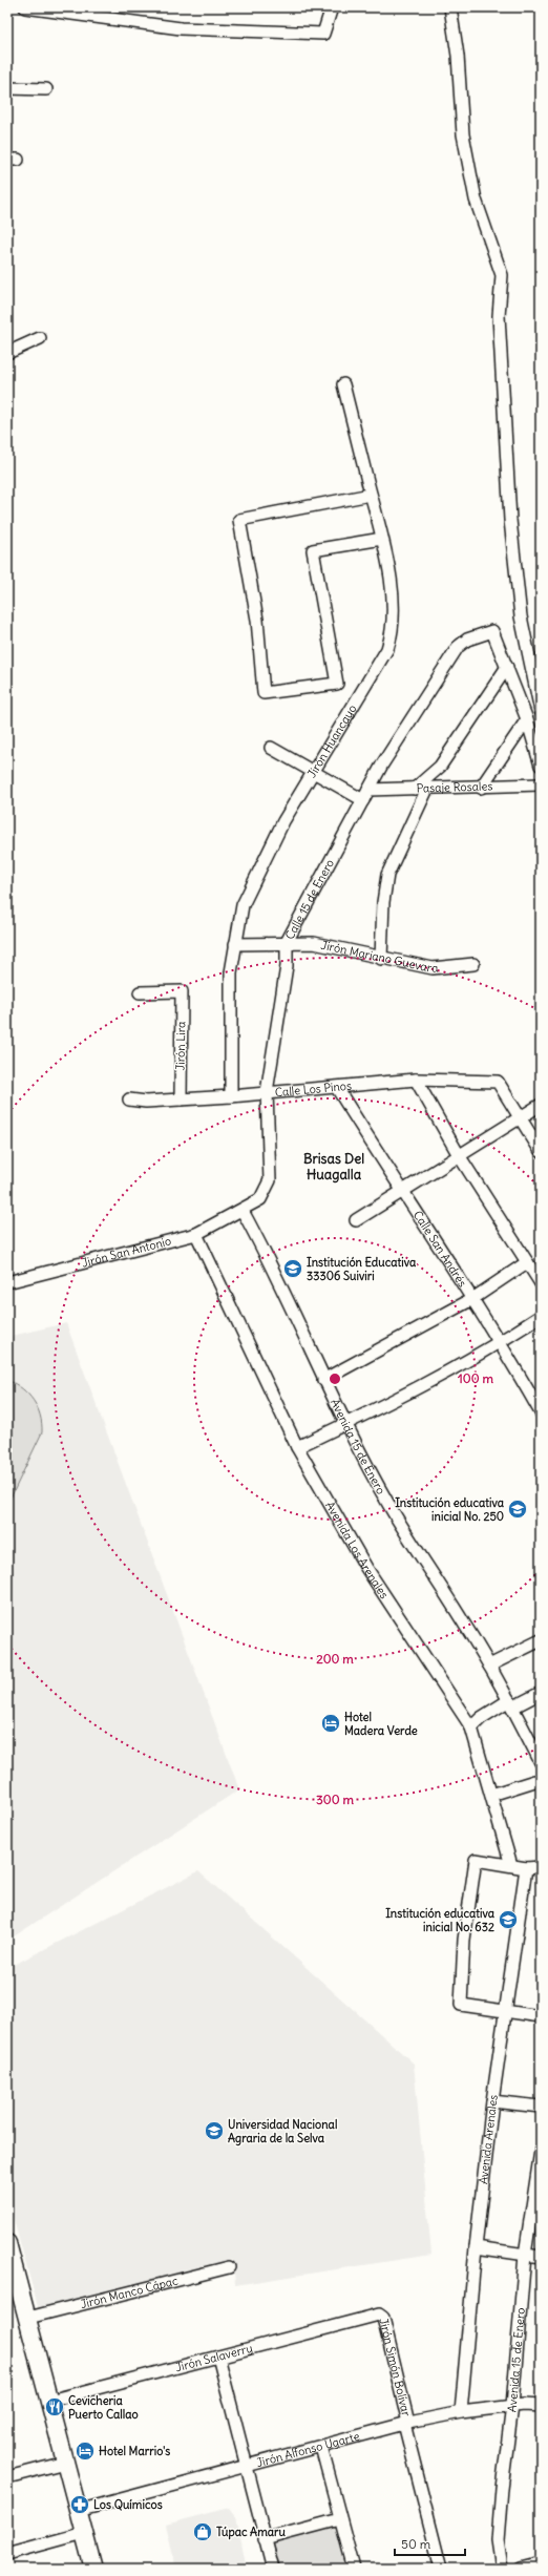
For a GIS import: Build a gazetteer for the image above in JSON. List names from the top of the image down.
{
  "streets": {
    "street": [
      "Jirón Huancayo",
      "Pasaje Rosales",
      "Calle 15 de Enero",
      "Jirón Mariano Guevara",
      "Jirón Lira",
      "Calle Los Pinos",
      "Calle San Andrés",
      "Jirón San Antonio",
      "Avenida 15 de Enero",
      "Avenida Los Arenales",
      "Avenida Arenales",
      "Jirón Manco Cápac",
      "Jirón Salaverry",
      "Jirón Simón Bolívar",
      "Jirón Alfonso Ugarte"
    ]
  },
  "crossings": [
    ["Jirón Huancayo", "Jirón Mariano Guevara"],
    ["Jirón Huancayo", "Calle Los Pinos"],
    ["Pasaje Rosales", "Calle 15 de Enero"],
    ["Calle 15 de Enero", "Jirón Mariano Guevara"],
    ["Calle 15 de Enero", "Calle Los Pinos"],
    ["Calle 15 de Enero", "Jirón San Antonio"],
    ["Calle 15 de Enero", "Avenida 15 de Enero"],
    ["Jirón Lira", "Calle Los Pinos"],
    ["Calle Los Pinos", "Calle San Andrés"],
    ["Jirón San Antonio", "Avenida 15 de Enero"],
    ["Jirón San Antonio", "Avenida Los Arenales"],
    ["Avenida 15 de Enero", "Jirón Alfonso Ugarte"],
    ["Avenida Arenales", "Jirón Alfonso Ugarte"],
    ["Jirón Salaverry", "Jirón Simón Bolívar"],
    ["Jirón Simón Bolívar", "Jirón Alfonso Ugarte"]
  ],
  "districts": ["Brisas Del Huagalla"],
  "places": {
    "school or university": [
      "Institución Educativa 33306 Suiviri",
      "Institución educativa inicial No. 250",
      "Institución educativa inicial No. 632",
      "Universidad Nacional Agraria de la Selva"
    ],
    "hotel": ["Hotel Madera Verde", "Hotel Marrio's"],
    "restaurant": ["Cevicheria Puerto Callao"],
    "pharmacy": ["Los Químicos"],
    "shop": ["Túpac Amaru"]
  },
  "scale_bar": "50 m",
  "rings": ["100 m", "200 m", "300 m"]
}
